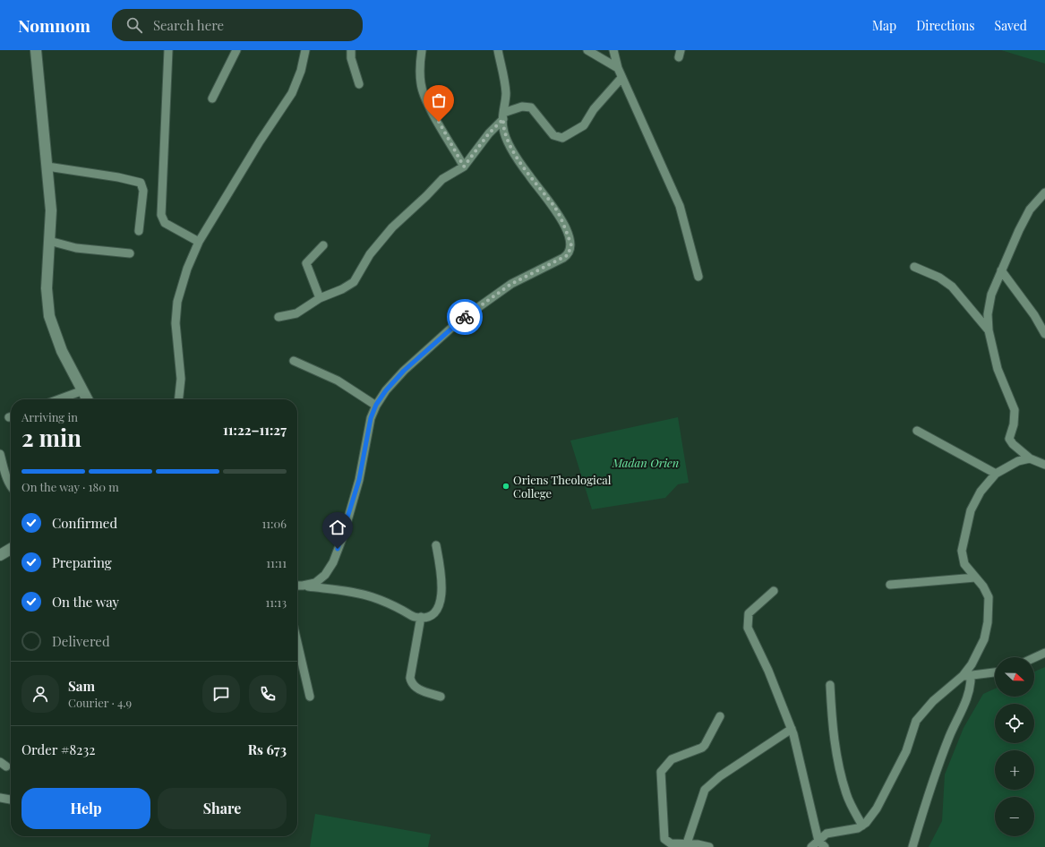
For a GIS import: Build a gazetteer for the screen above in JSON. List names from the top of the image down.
{
  "parks": ["Madan Orien"],
  "places": ["Oriens Theological College"],
  "north": "right",
  "page": {
    "header": "Nomnom",
    "search": "Search here",
    "nav": ["Map", "Directions", "Saved"],
    "heading": ["2 min", "Arriving in", "11:22–11:27"],
    "panel": [
      "Sam",
      "Courier · 4.9",
      "Order #8232",
      "Rs 673"
    ],
    "bar": "On the way · 180 m",
    "list": [
      ["Confirmed", "11:06"],
      ["Preparing", "11:11"],
      ["On the way", "11:13"],
      "Delivered"
    ],
    "map_buttons": ["+", "−"],
    "buttons": ["Help", "Share"]
  }
}
